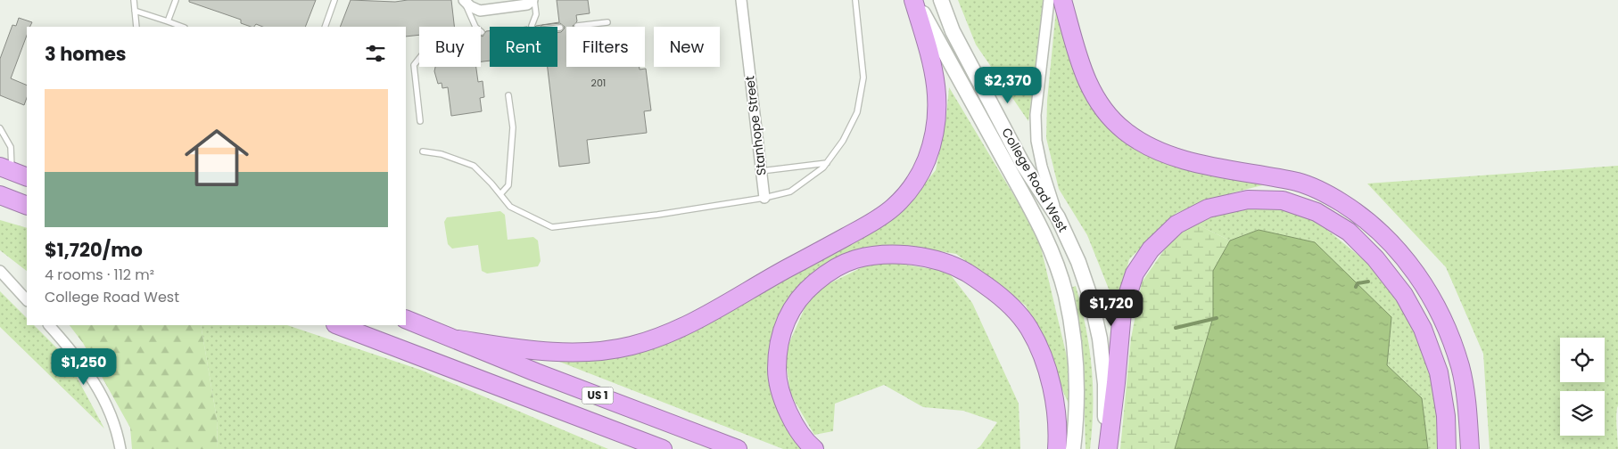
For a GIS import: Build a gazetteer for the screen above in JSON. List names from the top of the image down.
{
  "streets": {
    "highway": ["US 1"],
    "street": ["Stanhope Street", "College Road West"]
  },
  "house_numbers": ["201"],
  "page": {
    "chip": [
      "Buy",
      "Rent",
      "Filters",
      "New"
    ],
    "heading": "3 homes",
    "price": ["$2,370", "$1,720", "$1,250"],
    "list": [
      {
        "name": "$1,720/mo",
        "note": "4 rooms · 112 m² · College Road West"
      }
    ]
  }
}
